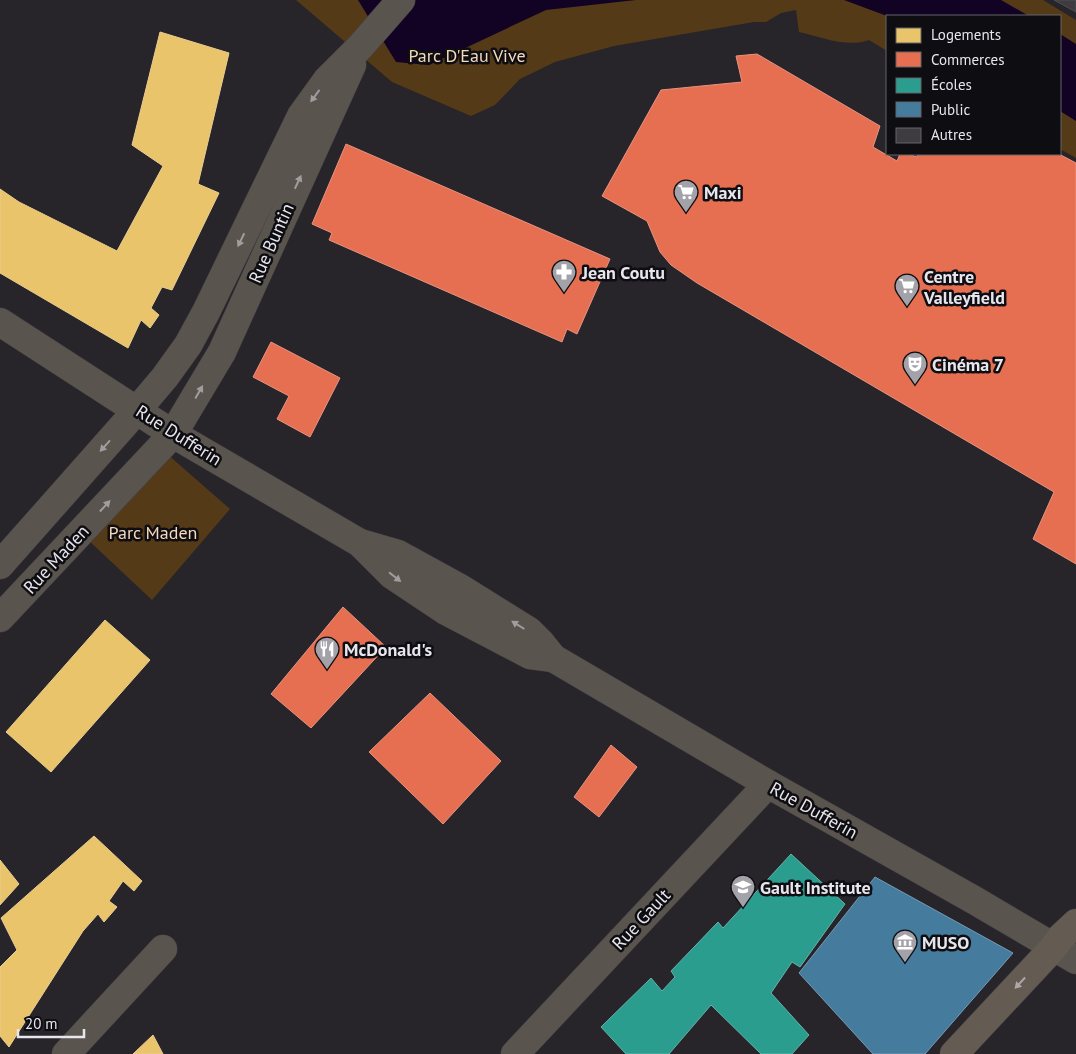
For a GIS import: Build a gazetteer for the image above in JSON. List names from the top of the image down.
{
  "streets": {
    "street": [
      "Rue Buntin",
      "Rue Dufferin",
      "Rue Maden",
      "Rue Gault"
    ]
  },
  "crossings": [
    ["Rue Buntin", "Rue Dufferin"],
    ["Rue Buntin", "Rue Maden"],
    ["Rue Dufferin", "Rue Maden"],
    ["Rue Dufferin", "Rue Gault"]
  ],
  "parks": ["Parc D'Eau Vive", "Parc Maden"],
  "places": {
    "supermarket": ["Maxi", "Centre Valleyfield"],
    "pharmacy": ["Jean Coutu"],
    "theatre": ["Cinéma 7"],
    "restaurant": ["McDonald's"],
    "school or university": ["Gault Institute"],
    "museum": ["MUSO"]
  },
  "legend": [
    "Logements",
    "Commerces",
    "Écoles",
    "Public",
    "Autres"
  ],
  "scale_bar": "20 m"
}
